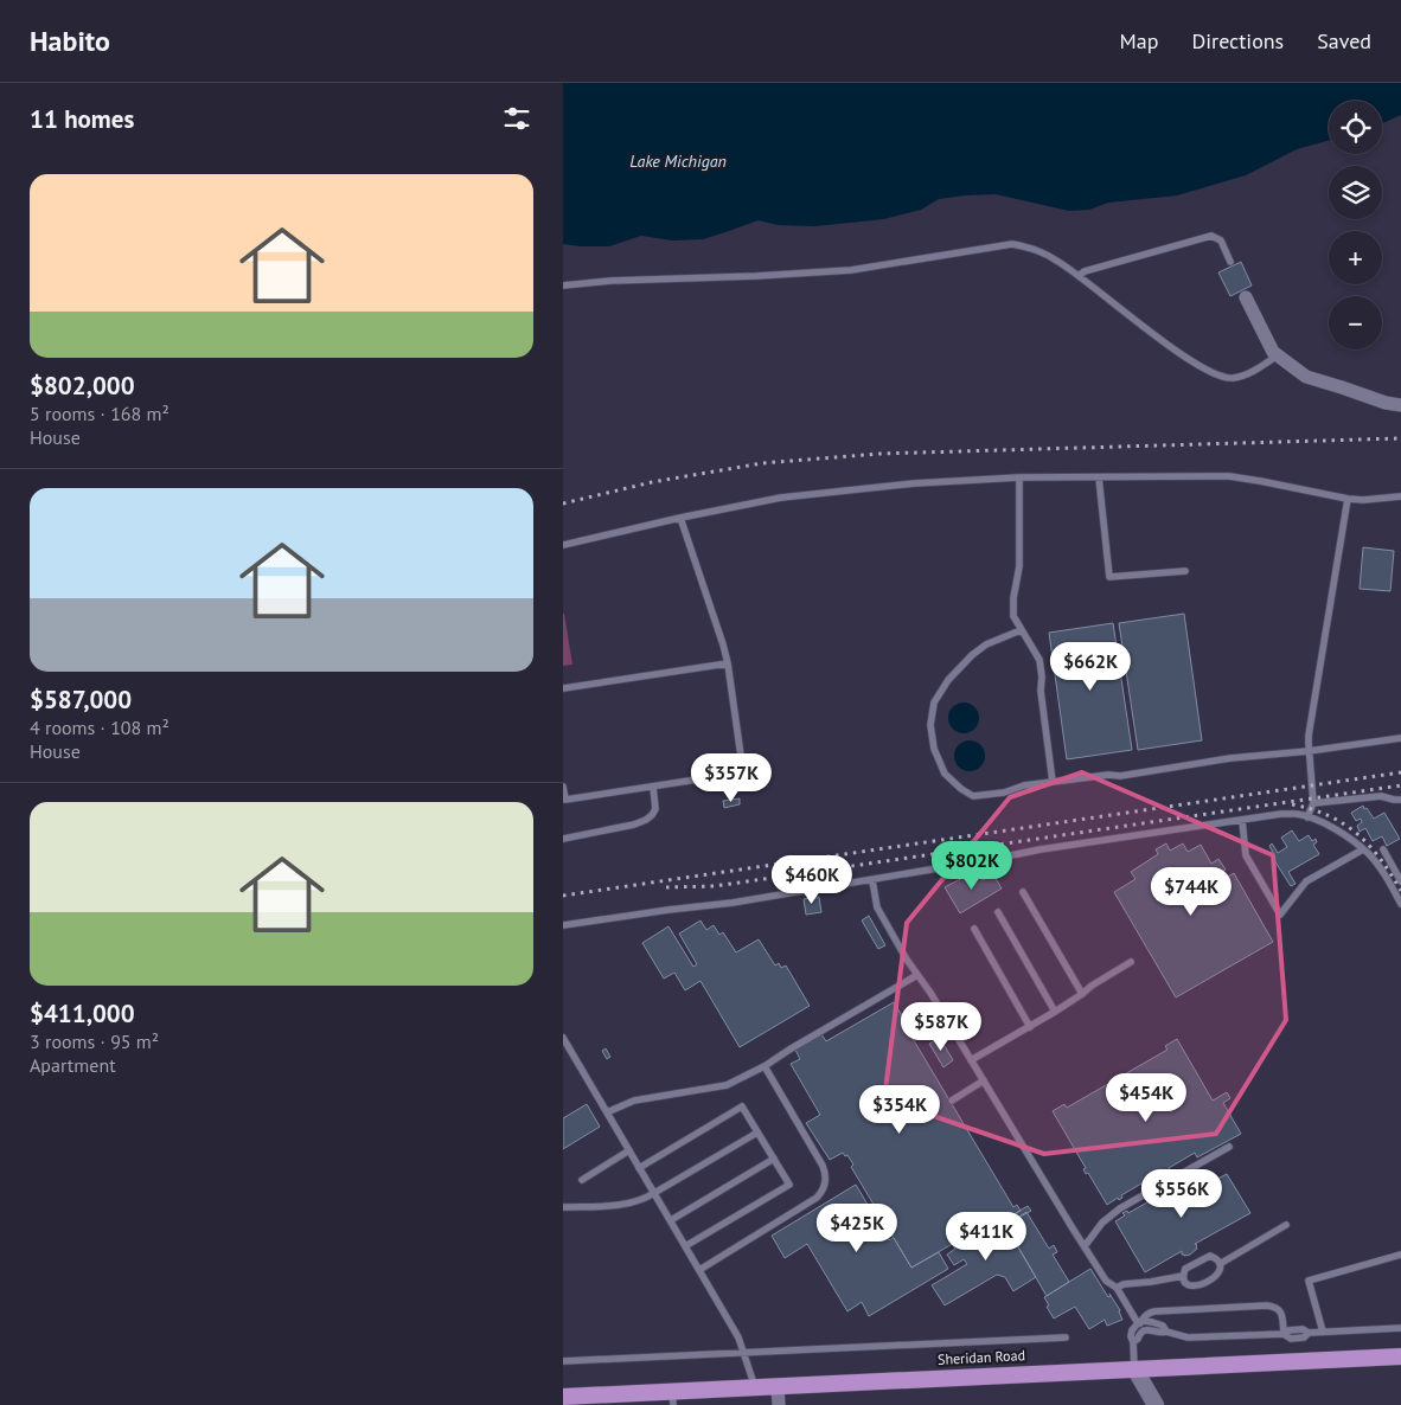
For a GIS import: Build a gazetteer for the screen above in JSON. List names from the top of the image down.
{
  "streets": {
    "highway": ["Sheridan Road"]
  },
  "water": ["Lake Michigan"],
  "page": {
    "header": "Habito",
    "nav": ["Map", "Directions", "Saved"],
    "heading": "11 homes",
    "map_buttons": ["+", "−"],
    "list": [
      {
        "name": "$802,000",
        "note": "5 rooms · 168 m² · House"
      },
      {
        "name": "$587,000",
        "note": "4 rooms · 108 m² · House"
      },
      {
        "name": "$411,000",
        "note": "3 rooms · 95 m² · Apartment"
      }
    ],
    "price": [
      "$662K",
      "$357K",
      "$802K",
      "$460K",
      "$744K",
      "$587K",
      "$454K",
      "$354K",
      "$556K",
      "$425K",
      "$411K"
    ]
  }
}
